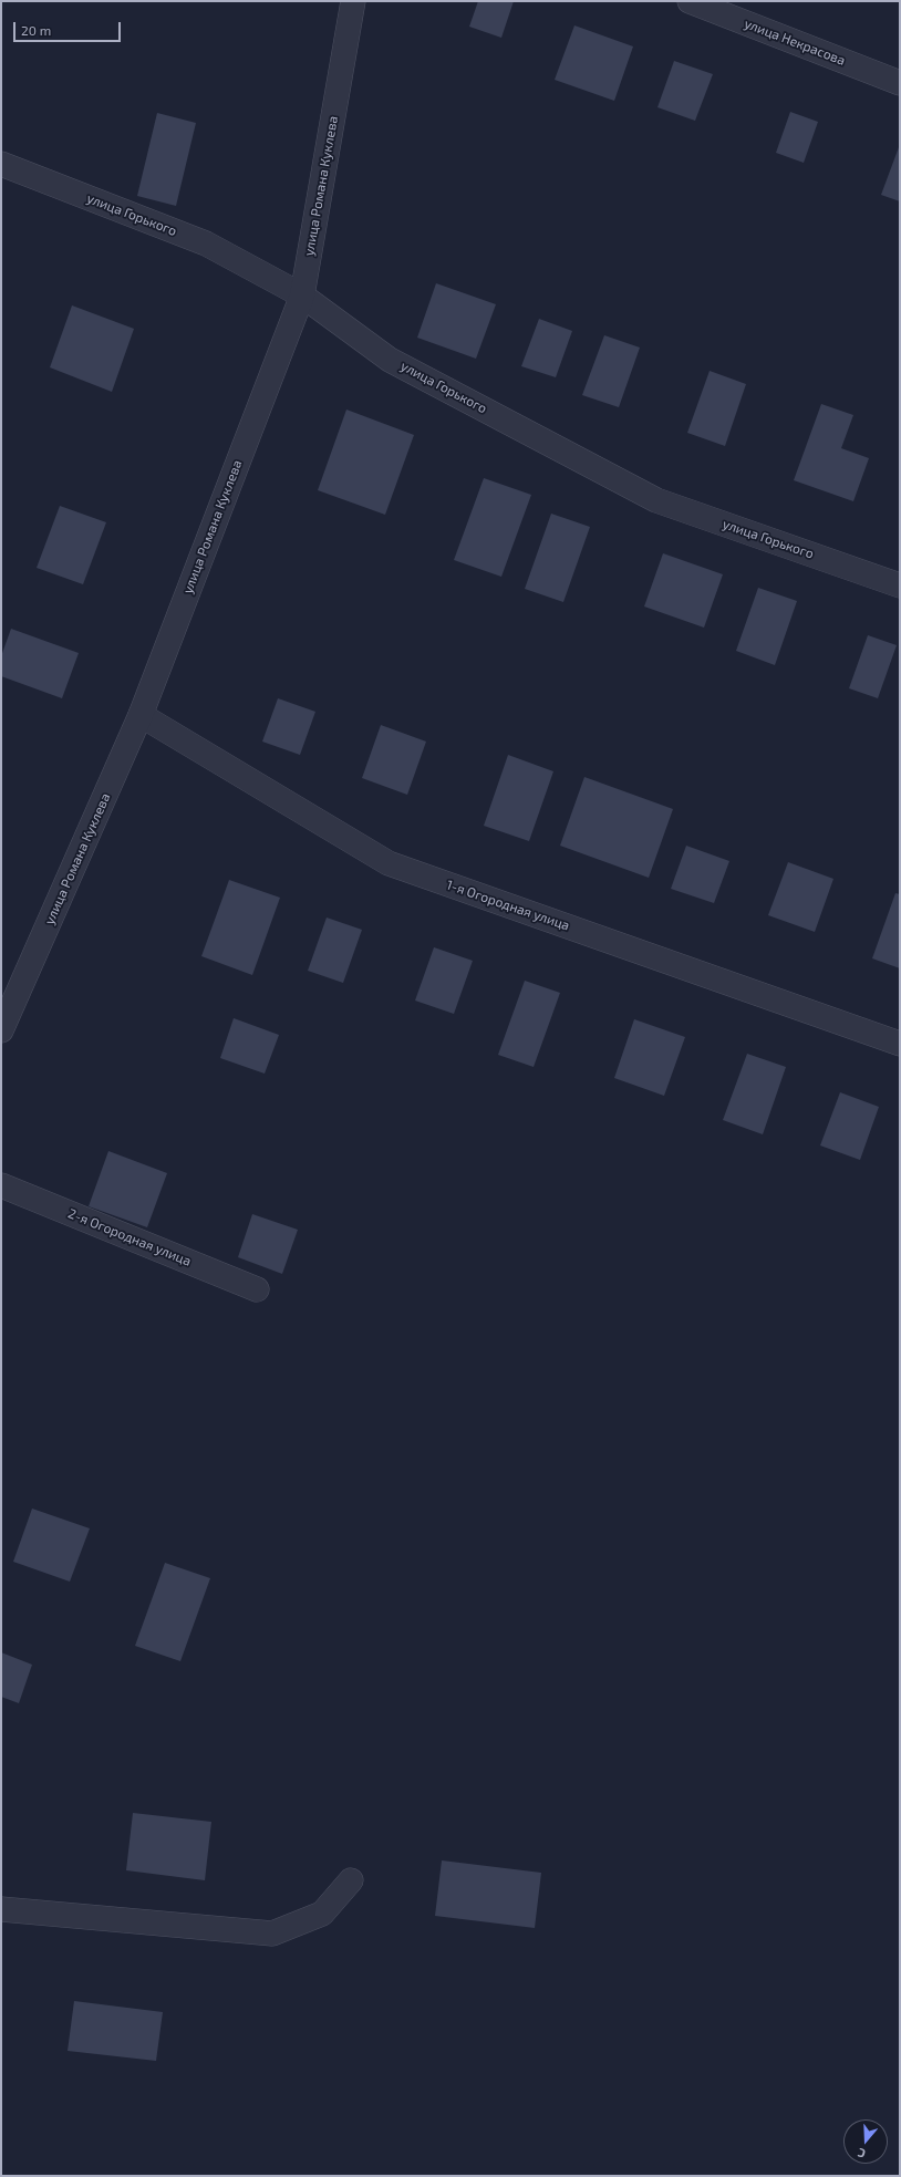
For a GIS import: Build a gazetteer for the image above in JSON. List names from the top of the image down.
{
  "streets": {
    "street": [
      "улица Некрасова",
      "улица Романа Куклева",
      "улица Горького",
      "1-я Огородная улица",
      "2-я Огородная улица"
    ]
  },
  "crossings": [
    ["улица Романа Куклева", "улица Горького"],
    ["улица Романа Куклева", "1-я Огородная улица"]
  ],
  "scale_bar": "20 m",
  "north": "bottom"
}
